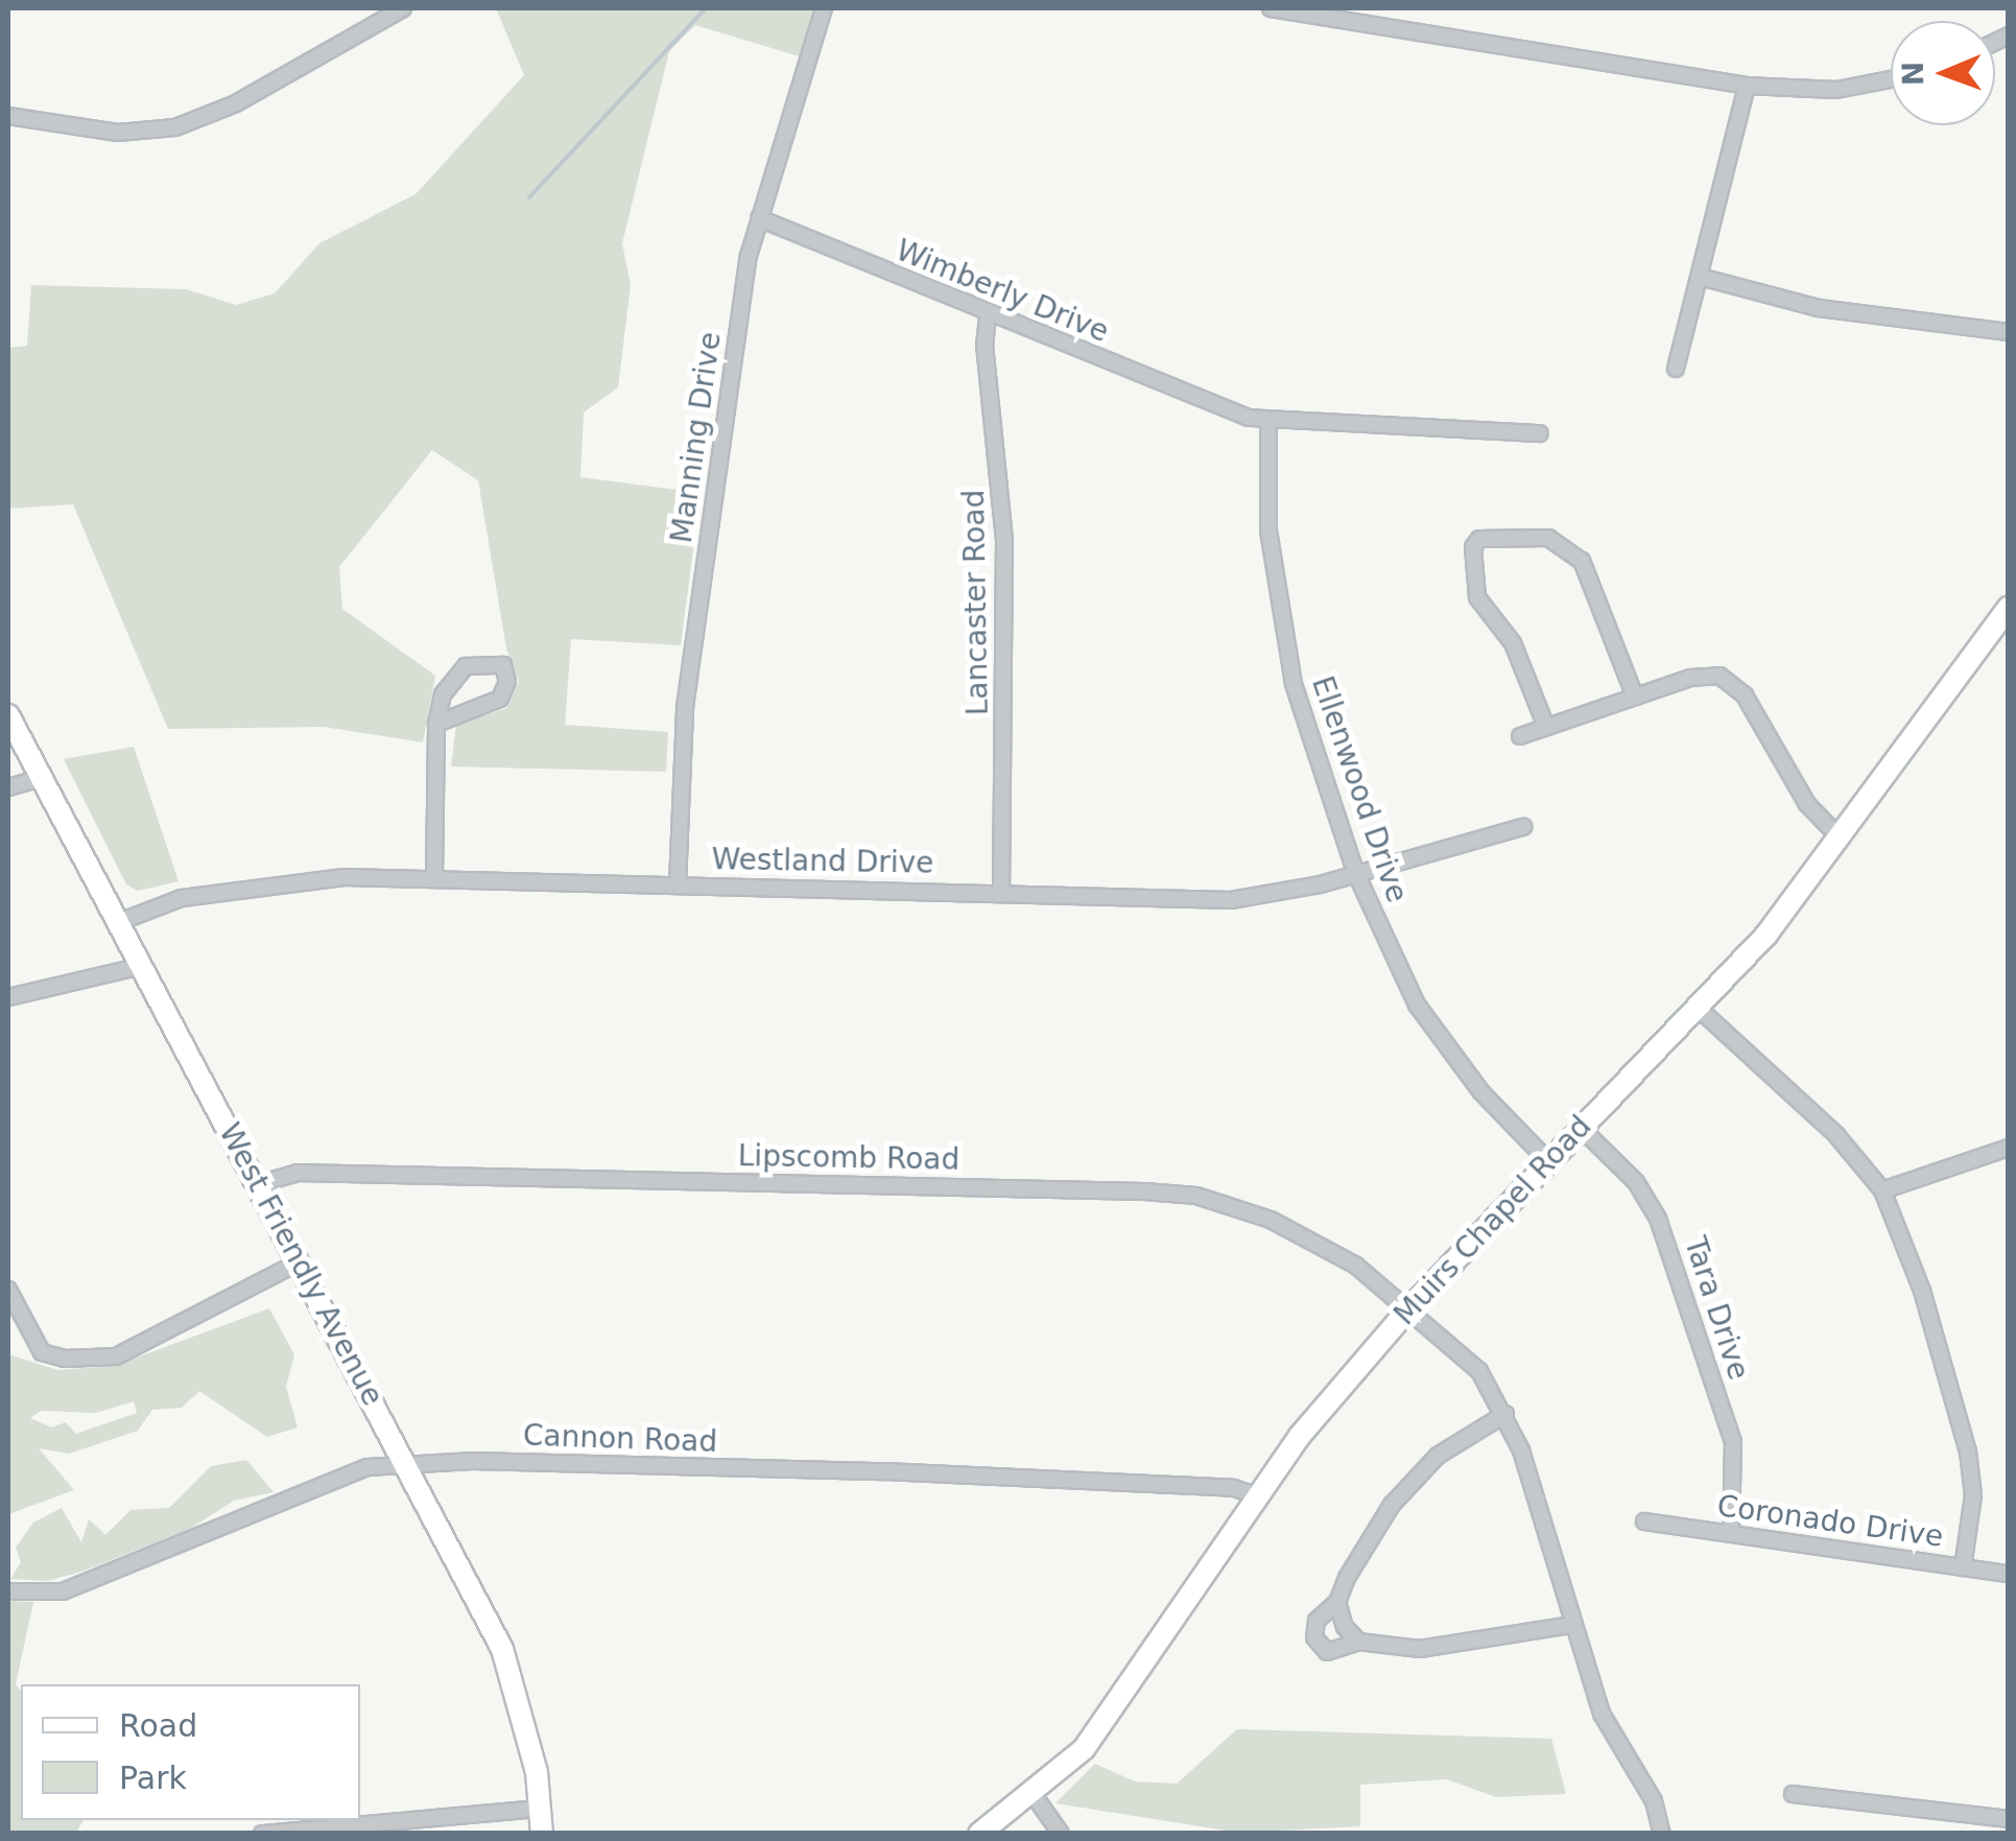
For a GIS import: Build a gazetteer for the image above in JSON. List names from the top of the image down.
{
  "streets": {
    "main road": ["Muirs Chapel Road", "West Friendly Avenue"],
    "street": [
      "Wimberly Drive",
      "Manning Drive",
      "Lancaster Road",
      "Ellenwood Drive",
      "Westland Drive",
      "Lipscomb Road",
      "Tara Drive",
      "Cannon Road",
      "Coronado Drive"
    ]
  },
  "crossings": [
    ["Wimberly Drive", "Manning Drive"],
    ["Wimberly Drive", "Lancaster Road"],
    ["Wimberly Drive", "Ellenwood Drive"],
    ["Manning Drive", "Westland Drive"],
    ["Lancaster Road", "Westland Drive"],
    ["Ellenwood Drive", "Westland Drive"],
    ["Ellenwood Drive", "Muirs Chapel Road"],
    ["Westland Drive", "West Friendly Avenue"],
    ["Lipscomb Road", "Muirs Chapel Road"],
    ["Lipscomb Road", "West Friendly Avenue"],
    ["Muirs Chapel Road", "Tara Drive"],
    ["Muirs Chapel Road", "Cannon Road"],
    ["West Friendly Avenue", "Cannon Road"],
    ["Tara Drive", "Coronado Drive"]
  ],
  "legend": ["Road", "Park"],
  "north": "left"
}
